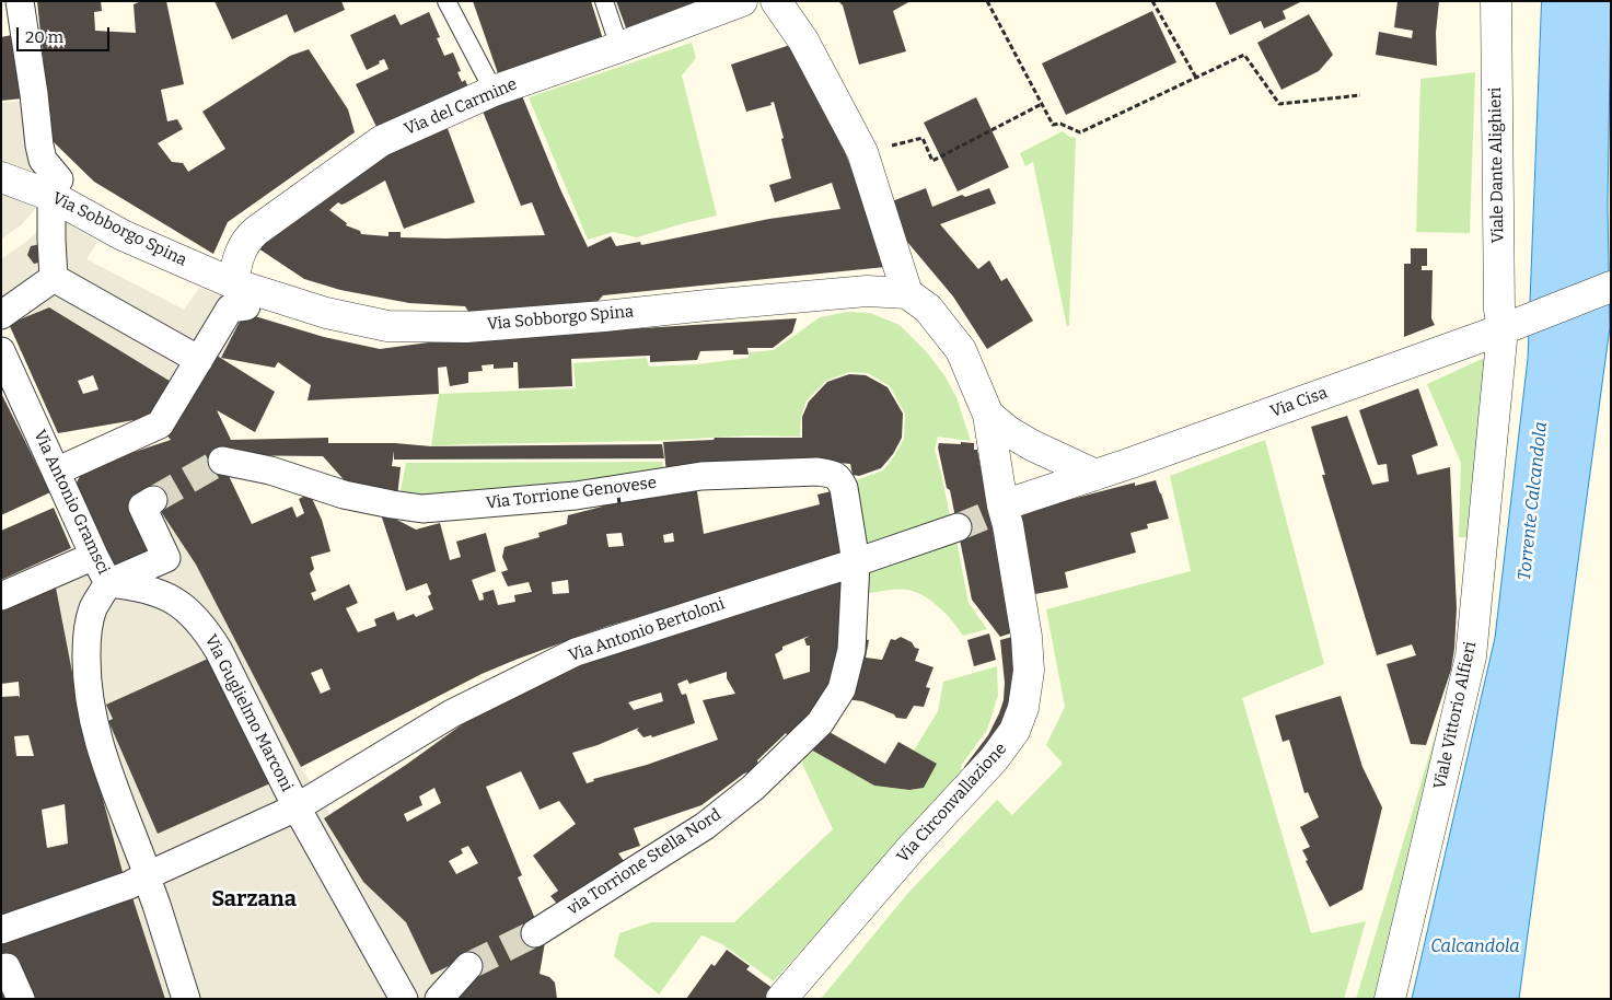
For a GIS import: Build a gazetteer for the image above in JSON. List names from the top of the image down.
{
  "streets": {
    "street": [
      "Via del Carmine",
      "Viale Dante Alighieri",
      "Via Sobborgo Spina",
      "Via Cisa",
      "Via Torrione Genovese",
      "Via Antonio Gramsci",
      "Via Antonio Bertoloni",
      "Via Guglielmo Marconi",
      "Viale Vittorio Alfieri",
      "Via Circonvallazione",
      "via Torrione Stella Nord"
    ]
  },
  "crossings": [
    ["Via del Carmine", "Via Sobborgo Spina"],
    ["Viale Dante Alighieri", "Via Cisa"],
    ["Viale Dante Alighieri", "Viale Vittorio Alfieri"],
    ["Via Cisa", "Viale Vittorio Alfieri"],
    ["Via Cisa", "Via Circonvallazione"],
    ["Via Torrione Genovese", "Via Antonio Bertoloni"],
    ["Via Torrione Genovese", "via Torrione Stella Nord"],
    ["Via Antonio Gramsci", "Via Antonio Bertoloni"],
    ["Via Antonio Gramsci", "Via Guglielmo Marconi"],
    ["Via Antonio Bertoloni", "Via Guglielmo Marconi"],
    ["Via Antonio Bertoloni", "via Torrione Stella Nord"]
  ],
  "districts": ["Sarzana"],
  "water": ["Torrente Calcandola", "Calcandola"],
  "scale_bar": "20 m"
}
